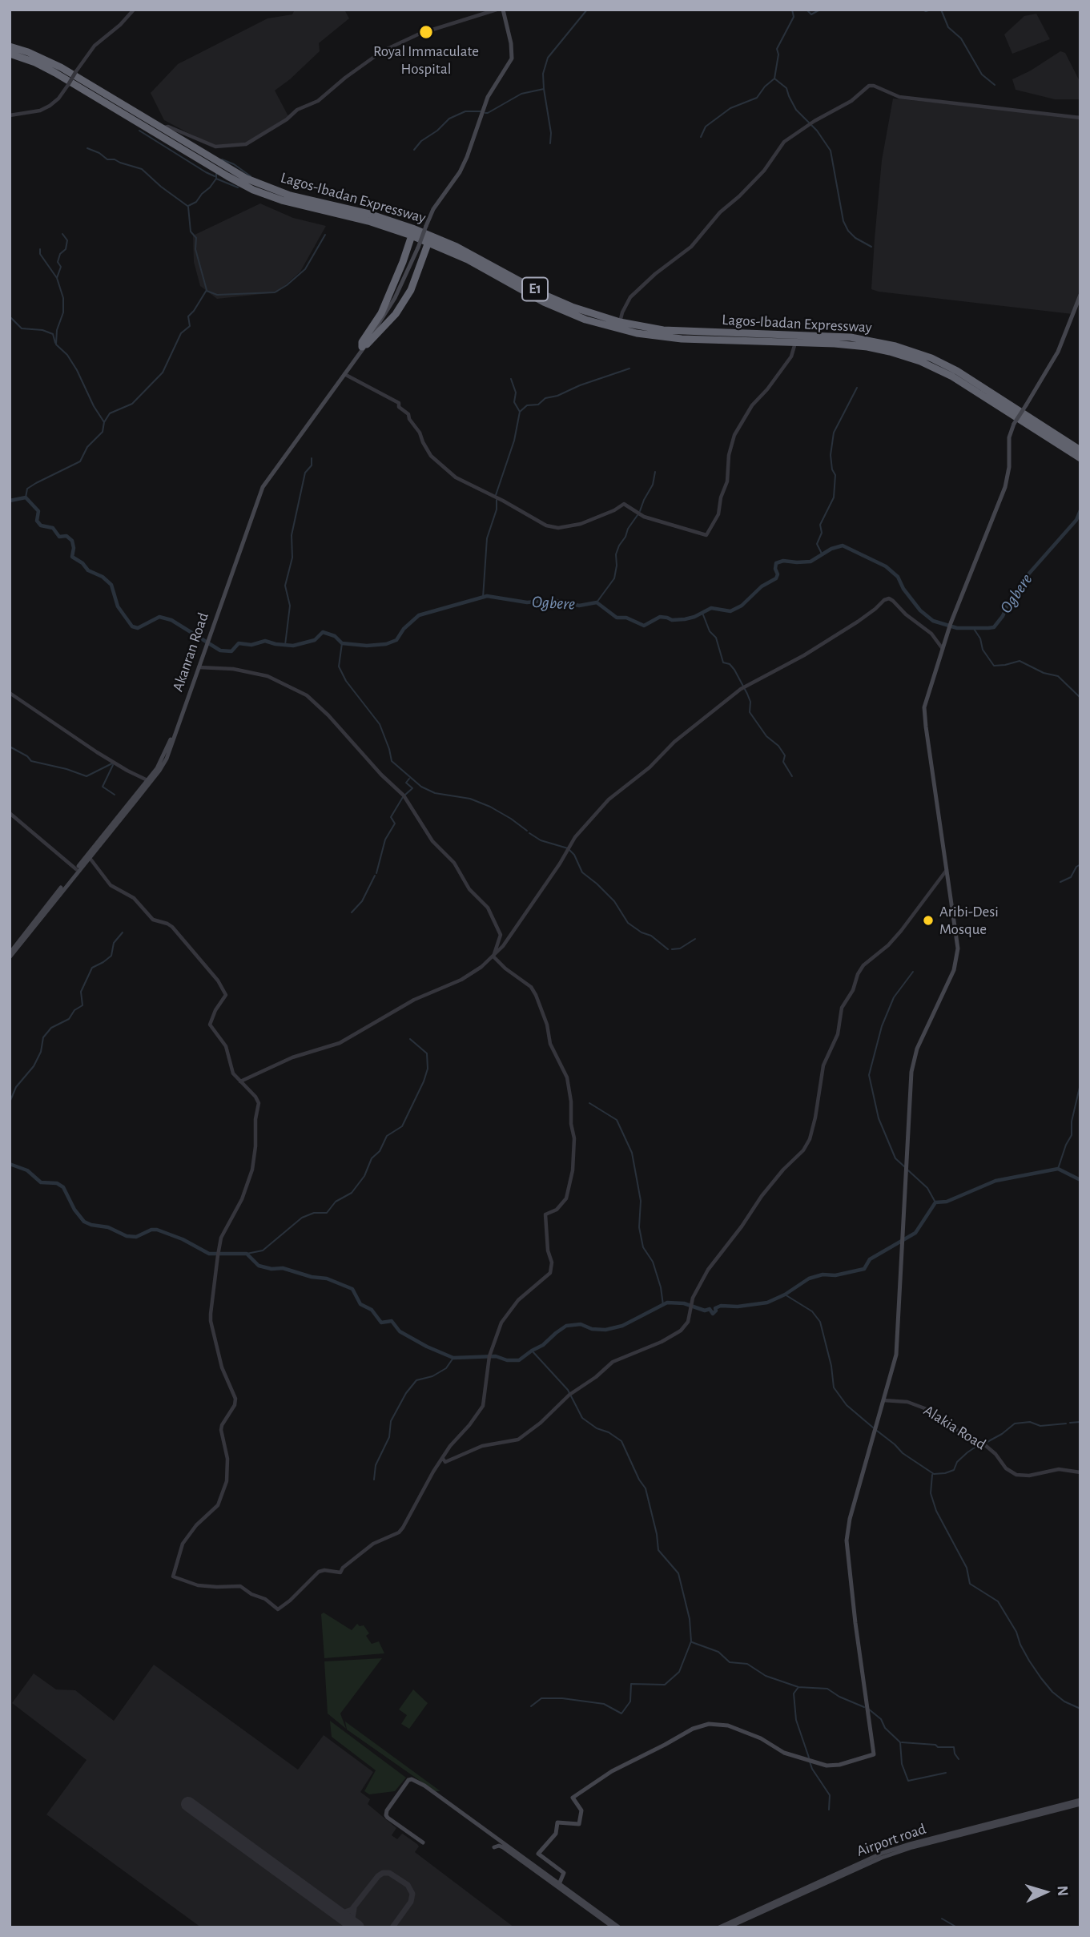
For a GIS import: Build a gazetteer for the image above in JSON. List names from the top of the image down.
{
  "streets": {
    "highway": ["Lagos-Ibadan Expressway", "E1"],
    "main road": ["Akanran Road", "Airport road"],
    "street": ["Alakia Road"]
  },
  "water": ["Ogbere"],
  "places": ["Royal Immaculate Hospital", "Aribi-Desi Mosque"],
  "north": "right"
}
